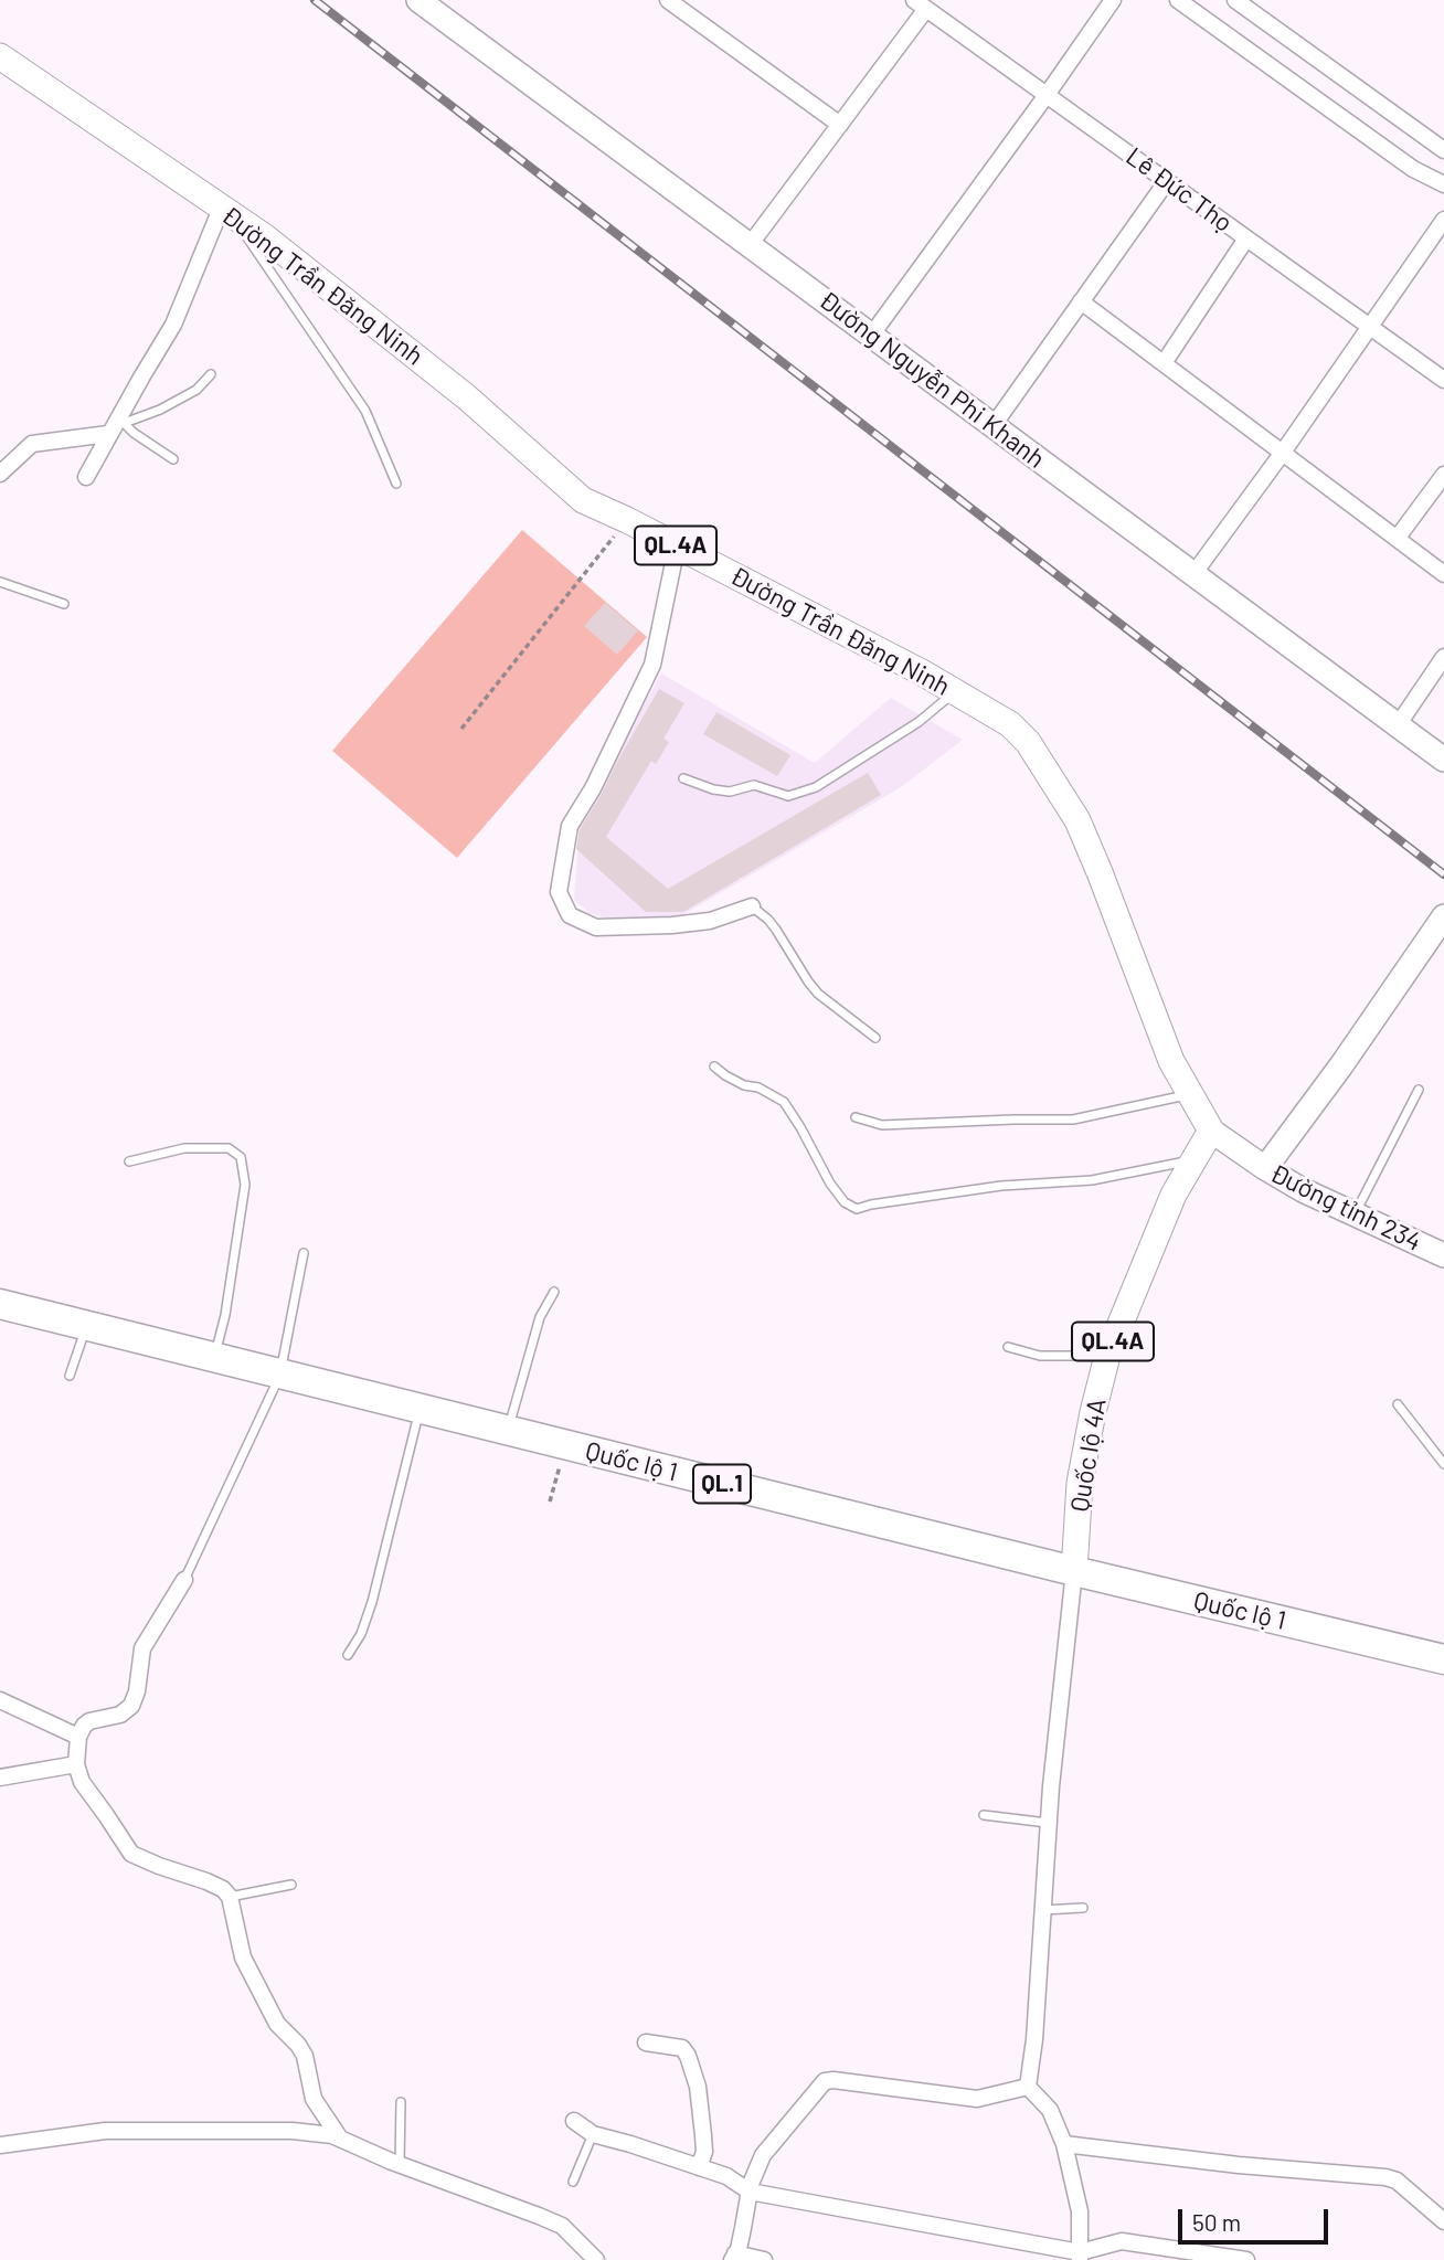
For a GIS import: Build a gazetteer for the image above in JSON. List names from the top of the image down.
{
  "streets": {
    "highway": ["Quốc lộ 1", "QL.1"],
    "main road": ["Đường Trần Đăng Ninh", "QL.4A", "Quốc lộ 4A"],
    "street": ["Lê Đức Thọ", "Đường Nguyễn Phi Khanh", "Đường tỉnh 234"]
  },
  "crossings": [
    ["Đường Trần Đăng Ninh", "Đường tỉnh 234"],
    ["Đường Trần Đăng Ninh", "Quốc lộ 4A"],
    ["Đường tỉnh 234", "Quốc lộ 4A"],
    ["Quốc lộ 4A", "Quốc lộ 1"]
  ],
  "scale_bar": "50 m"
}
